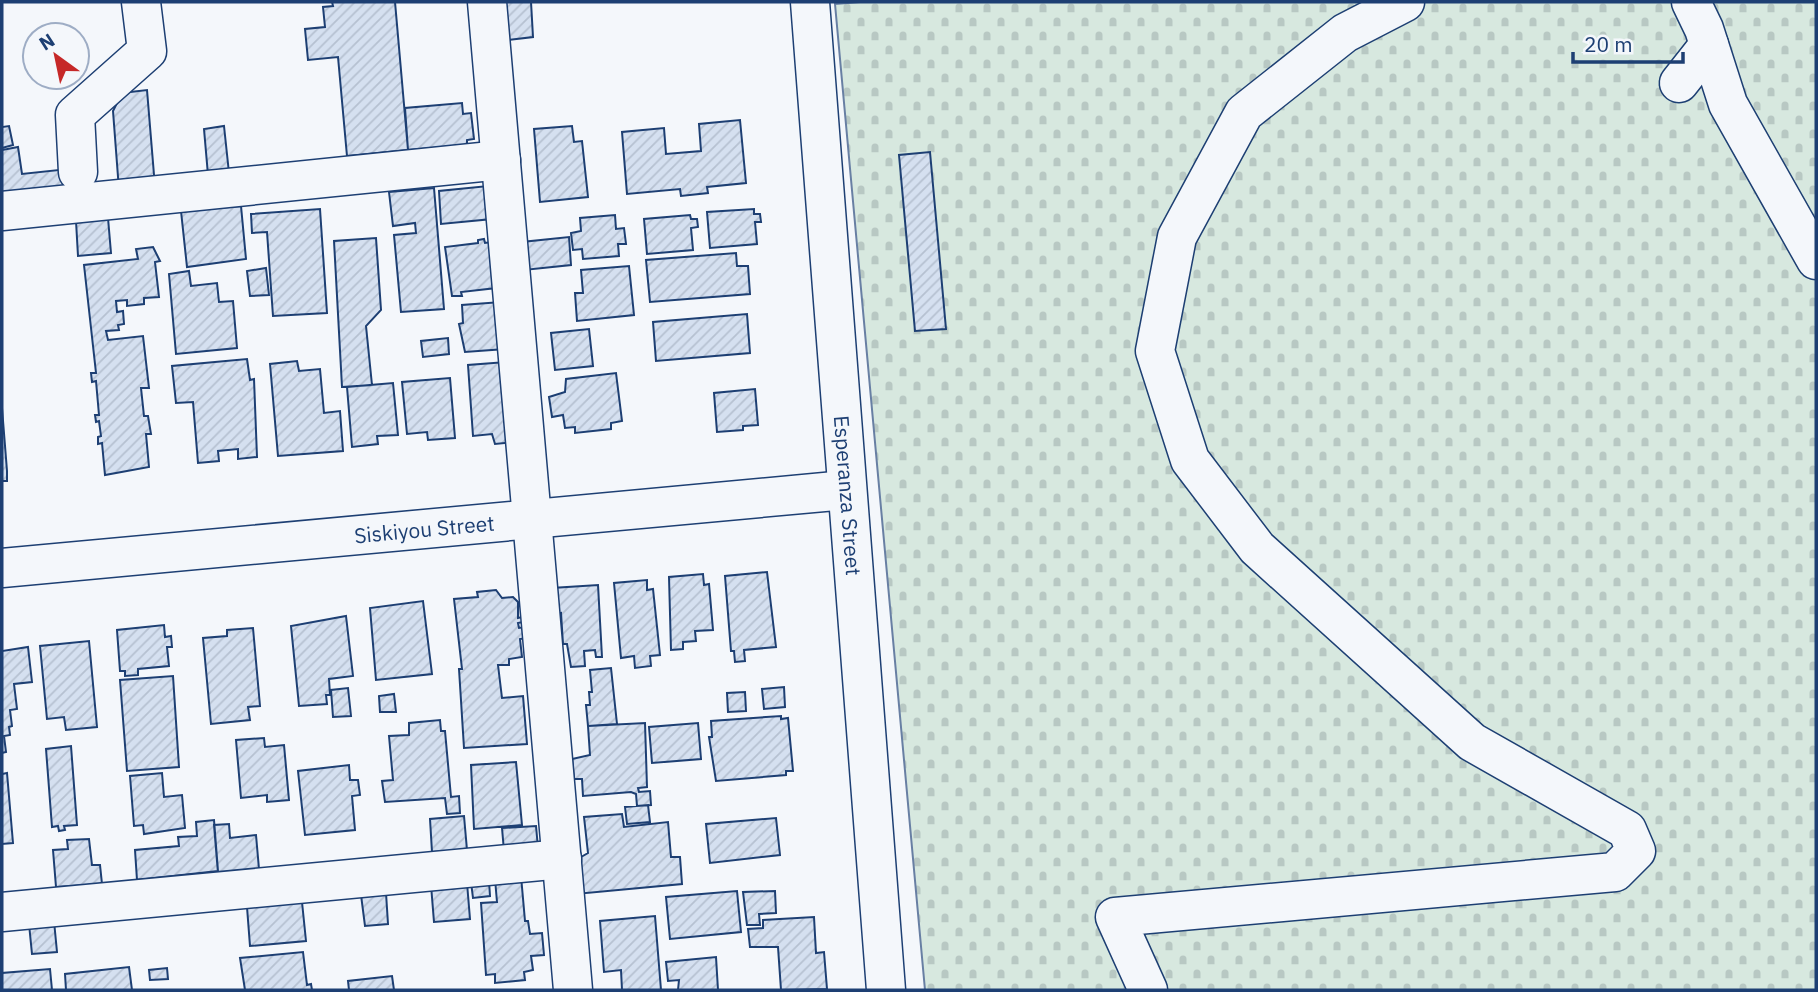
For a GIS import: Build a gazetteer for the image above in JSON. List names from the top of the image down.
{
  "streets": {
    "street": ["Esperanza Street", "Siskiyou Street"]
  },
  "crossings": [
    ["Esperanza Street", "Siskiyou Street"]
  ],
  "scale_bar": "20 m",
  "north": "top left"
}
